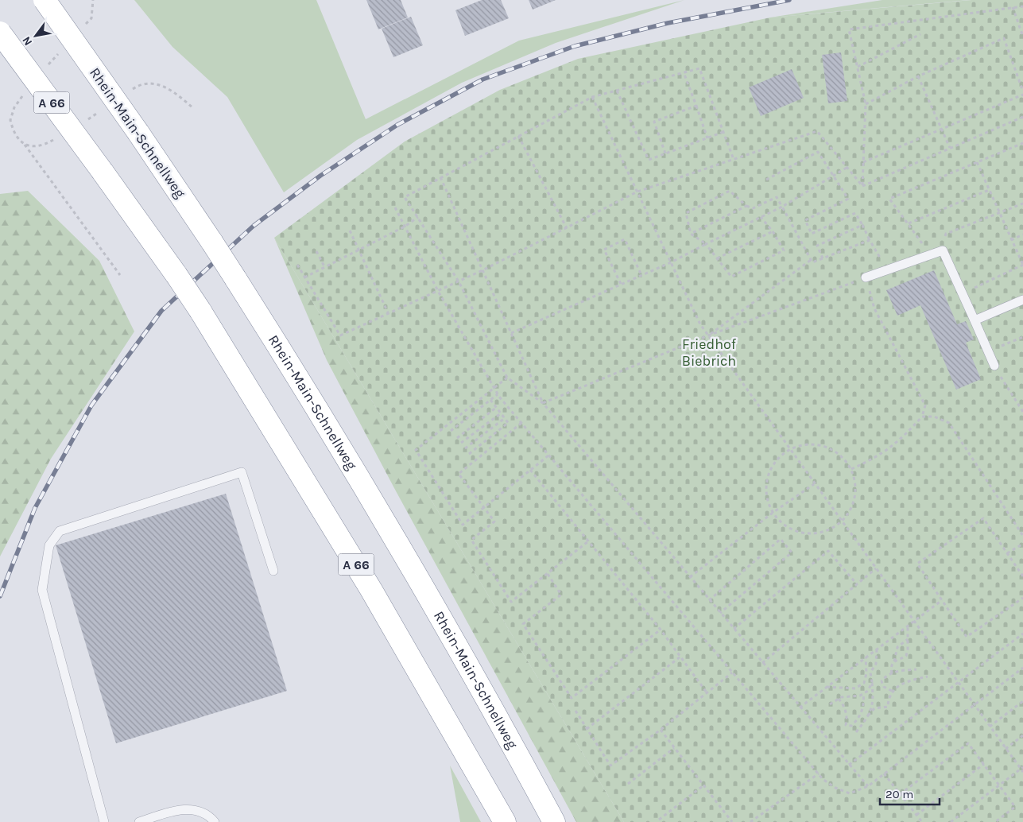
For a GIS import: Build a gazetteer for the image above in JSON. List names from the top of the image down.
{
  "streets": {
    "highway": ["A 66", "Rhein-Main-Schnellweg"]
  },
  "parks": ["Friedhof Biebrich"],
  "scale_bar": "20 m",
  "north": "bottom left"
}
